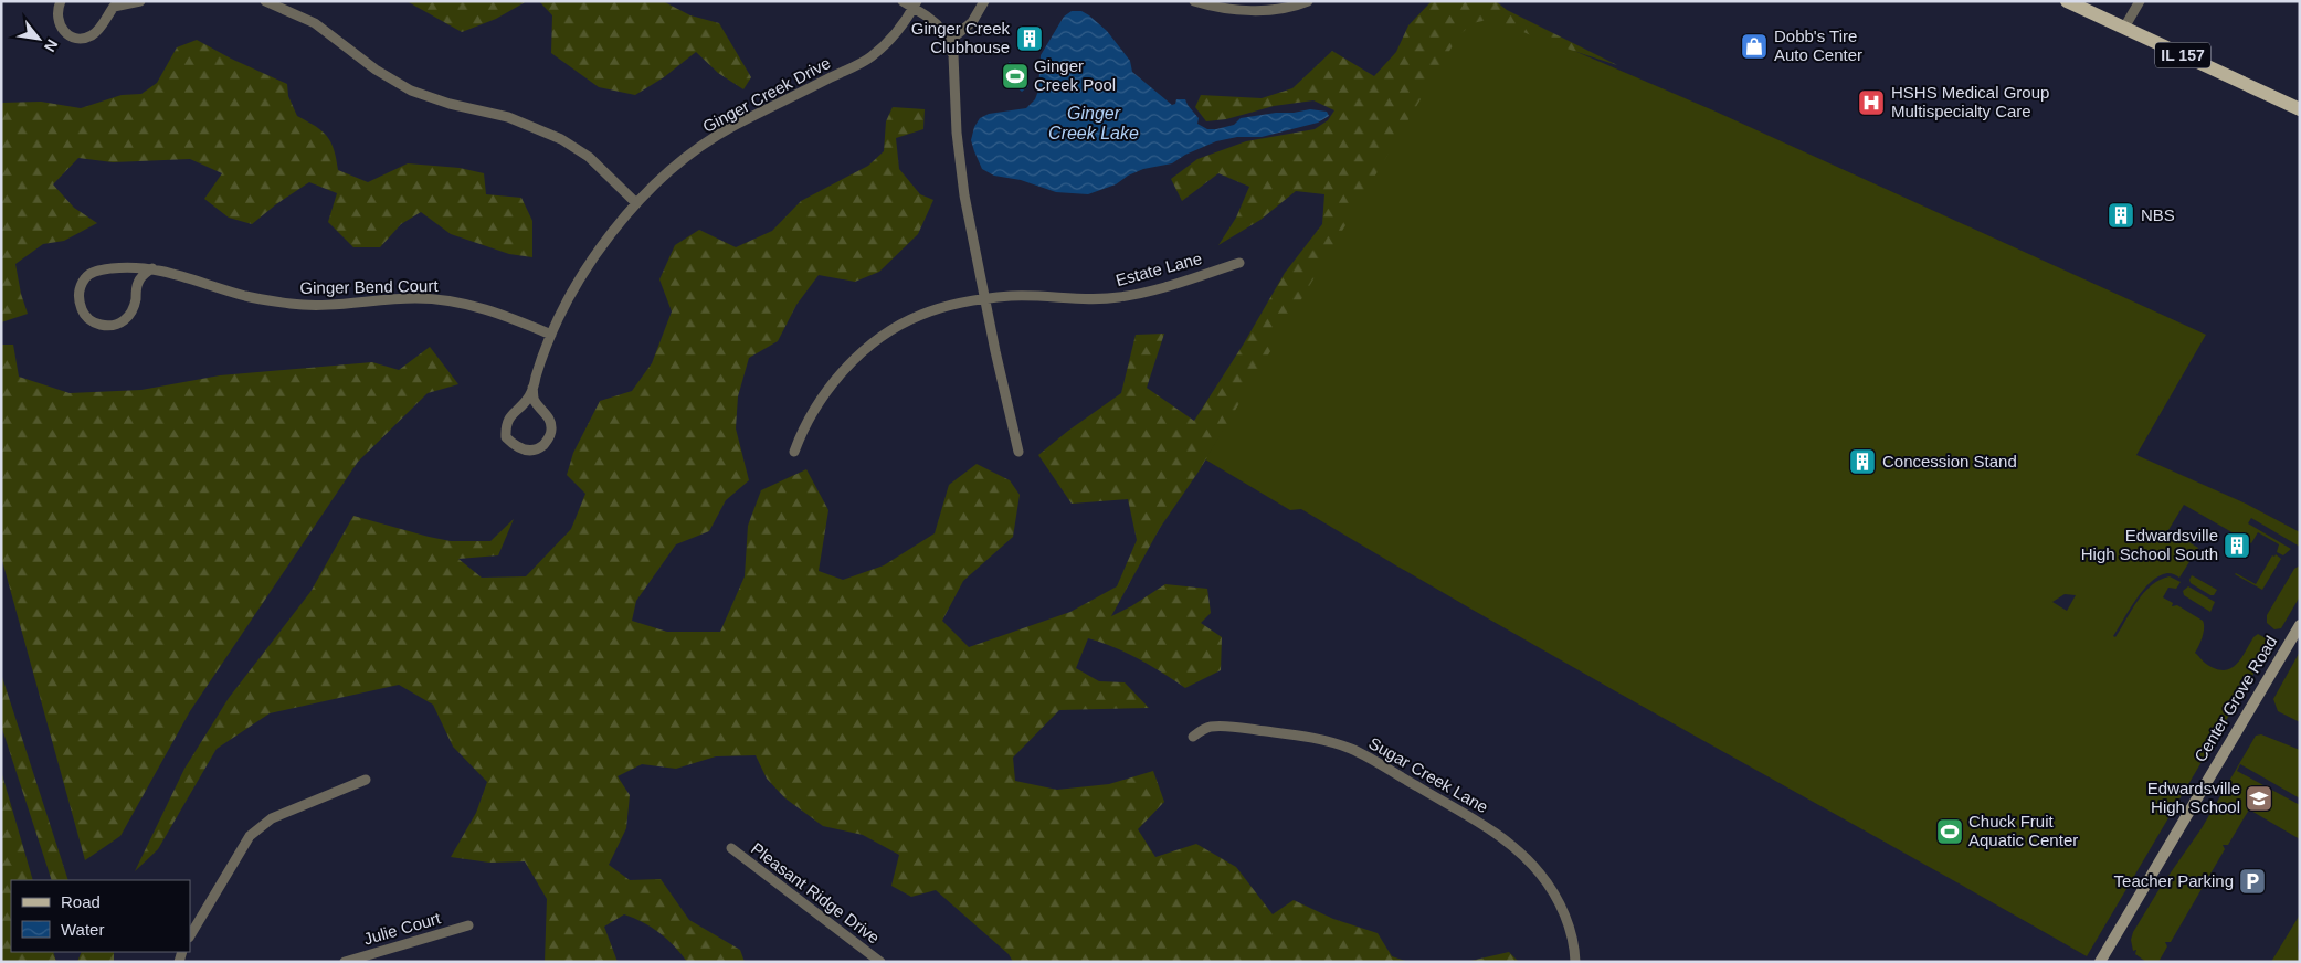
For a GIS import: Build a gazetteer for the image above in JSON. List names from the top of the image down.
{
  "streets": {
    "main road": ["IL 157"],
    "street": [
      "Ginger Creek Drive",
      "Estate Lane",
      "Ginger Bend Court",
      "Center Grove Road",
      "Sugar Creek Lane",
      "Pleasant Ridge Drive",
      "Julie Court"
    ]
  },
  "crossings": [
    ["Ginger Creek Drive", "Ginger Bend Court"]
  ],
  "water": ["Ginger Creek Lake"],
  "places": {
    "building": [
      "Ginger Creek Clubhouse",
      "NBS",
      "Concession Stand",
      "Edwardsville High School South"
    ],
    "shop": ["Dobb's Tire Auto Center"],
    "sports": ["Ginger Creek Pool", "Chuck Fruit Aquatic Center"],
    "hospital": ["HSHS Medical Group Multispecialty Care"],
    "school or university": ["Edwardsville High School"],
    "parking": ["Teacher Parking"]
  },
  "legend": ["Road", "Water"],
  "north": "bottom right"
}
